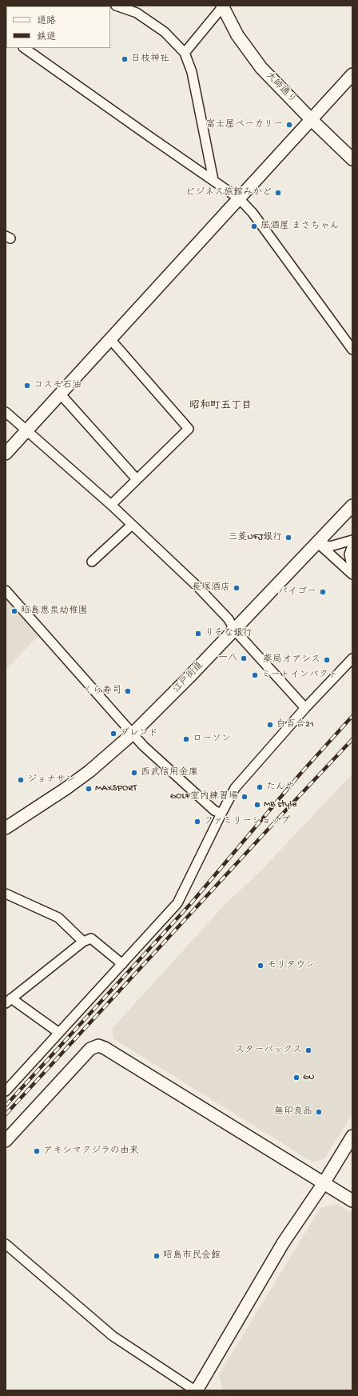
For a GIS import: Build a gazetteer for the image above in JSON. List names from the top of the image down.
{
  "streets": {
    "street": ["大師通り", "江戸街道"]
  },
  "districts": ["昭和町五丁目"],
  "places": [
    "日枝神社",
    "富士屋ベーカリー",
    "ビジネス旅館みかど",
    "居酒屋 まさちゃん",
    "コスモ石油",
    "三菱UFJ銀行",
    "長塚酒店",
    "バイゴー",
    "昭島恵泉幼稚園",
    "りそな銀行",
    "一八",
    "薬局オアシス",
    "ミートインパクト",
    "くら寿司",
    "白百合21",
    "ブレンド",
    "ローソン",
    "西武信用金庫",
    "ジョナサン",
    "たんや",
    "MAXSPORT",
    "GOLF室内練習場",
    "MB style",
    "ファミリーショップ",
    "モリタウン",
    "スターバックス",
    "GU",
    "無印良品",
    "アキシマクジラの由来",
    "昭島市民会館"
  ],
  "legend": ["道路", "鉄道"]
}
